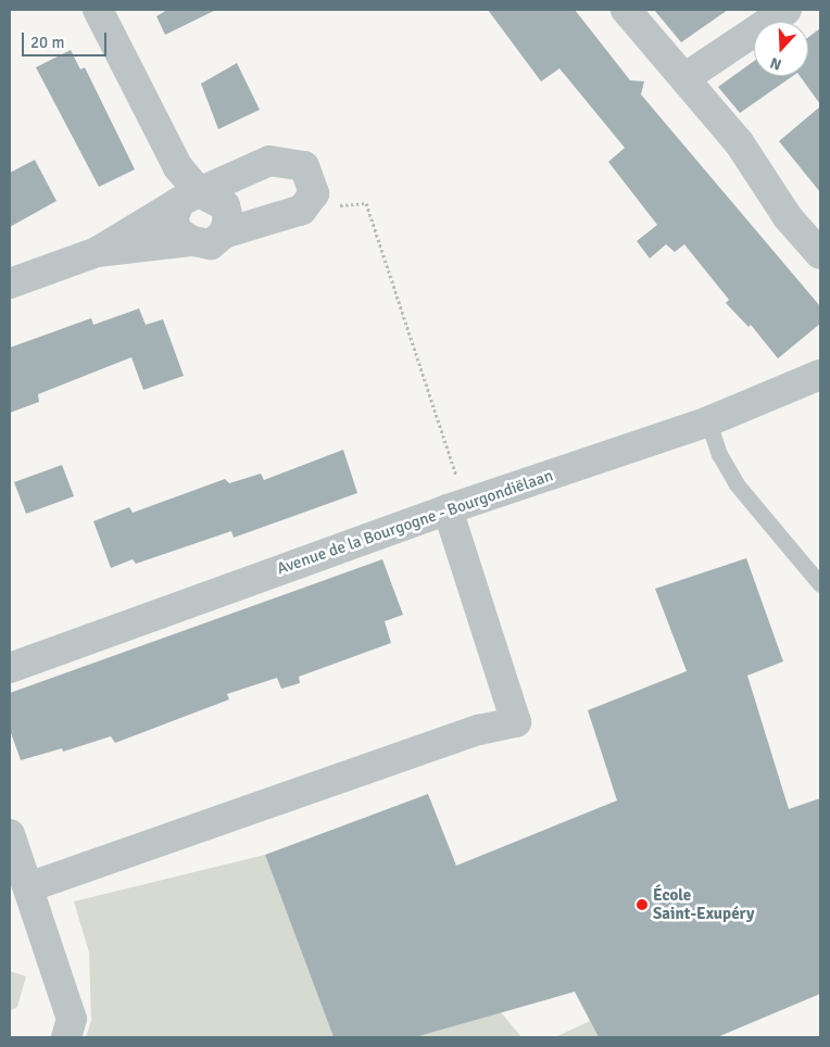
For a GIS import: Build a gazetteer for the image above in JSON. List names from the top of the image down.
{
  "streets": {
    "street": ["Avenue de la Bourgogne - Bourgondiëlaan"]
  },
  "places": ["École Saint-Exupéry"],
  "scale_bar": "20 m",
  "north": "bottom"
}
